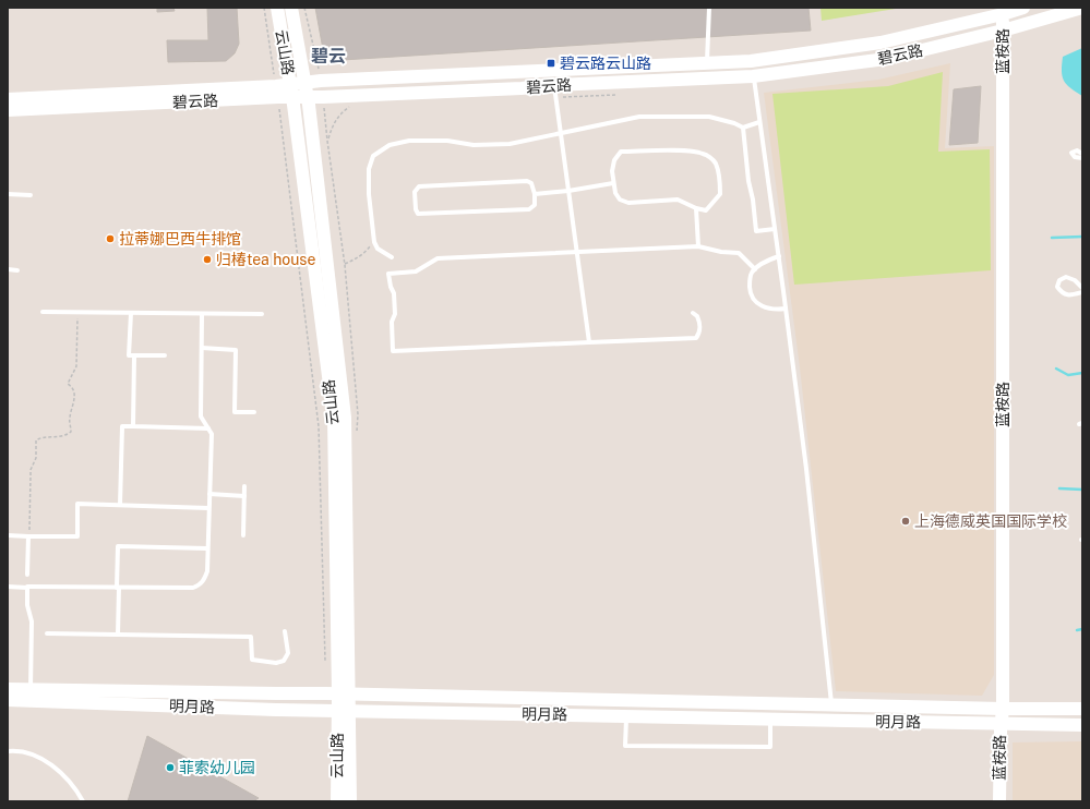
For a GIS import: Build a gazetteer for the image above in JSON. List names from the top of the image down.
{
  "streets": {
    "street": [
      "蓝桉路",
      "云山路",
      "碧云路",
      "明月路"
    ]
  },
  "crossings": [
    ["蓝桉路", "碧云路"],
    ["蓝桉路", "明月路"],
    ["云山路", "碧云路"],
    ["云山路", "明月路"]
  ],
  "districts": ["碧云"],
  "places": {
    "transit": ["碧云路云山路"],
    "other": [
      "拉蒂娜巴西牛排馆",
      "归椿tea house",
      "上海德威英国国际学校",
      "菲索幼儿园"
    ]
  }
}
